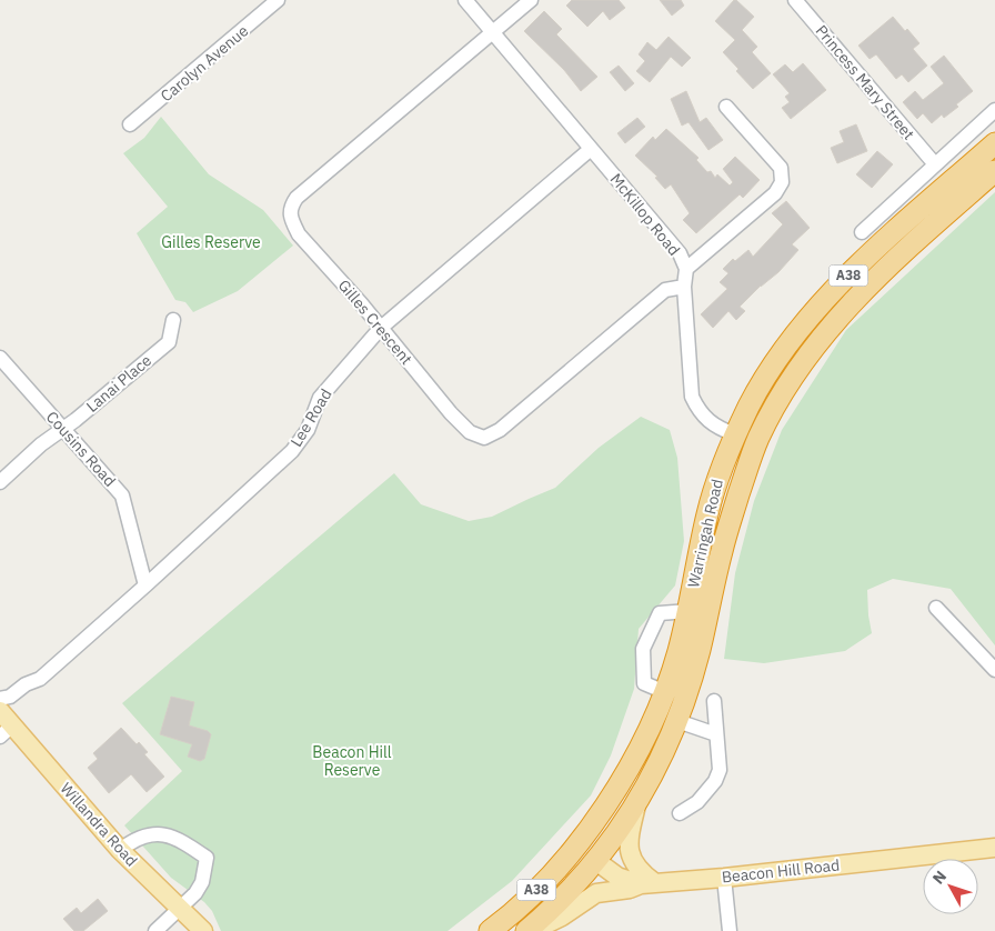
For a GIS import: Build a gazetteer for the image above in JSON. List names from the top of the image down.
{
  "streets": {
    "highway": [
      "McKillop Road",
      "A38",
      "Warringah Road",
      "Beacon Hill Road"
    ],
    "main road": ["Willandra Road"],
    "street": [
      "Carolyn Avenue",
      "Princess Mary Street",
      "Gilles Crescent",
      "Lanai Place",
      "Lee Road",
      "Cousins Road"
    ]
  },
  "crossings": [
    ["McKillop Road", "Gilles Crescent"],
    ["McKillop Road", "Lee Road"],
    ["McKillop Road", "Warringah Road"],
    ["Gilles Crescent", "Lee Road"],
    ["Lanai Place", "Cousins Road"],
    ["Lee Road", "Cousins Road"],
    ["Warringah Road", "Beacon Hill Road"]
  ],
  "parks": ["Gilles Reserve", "Beacon Hill Reserve"],
  "north": "top left"
}
